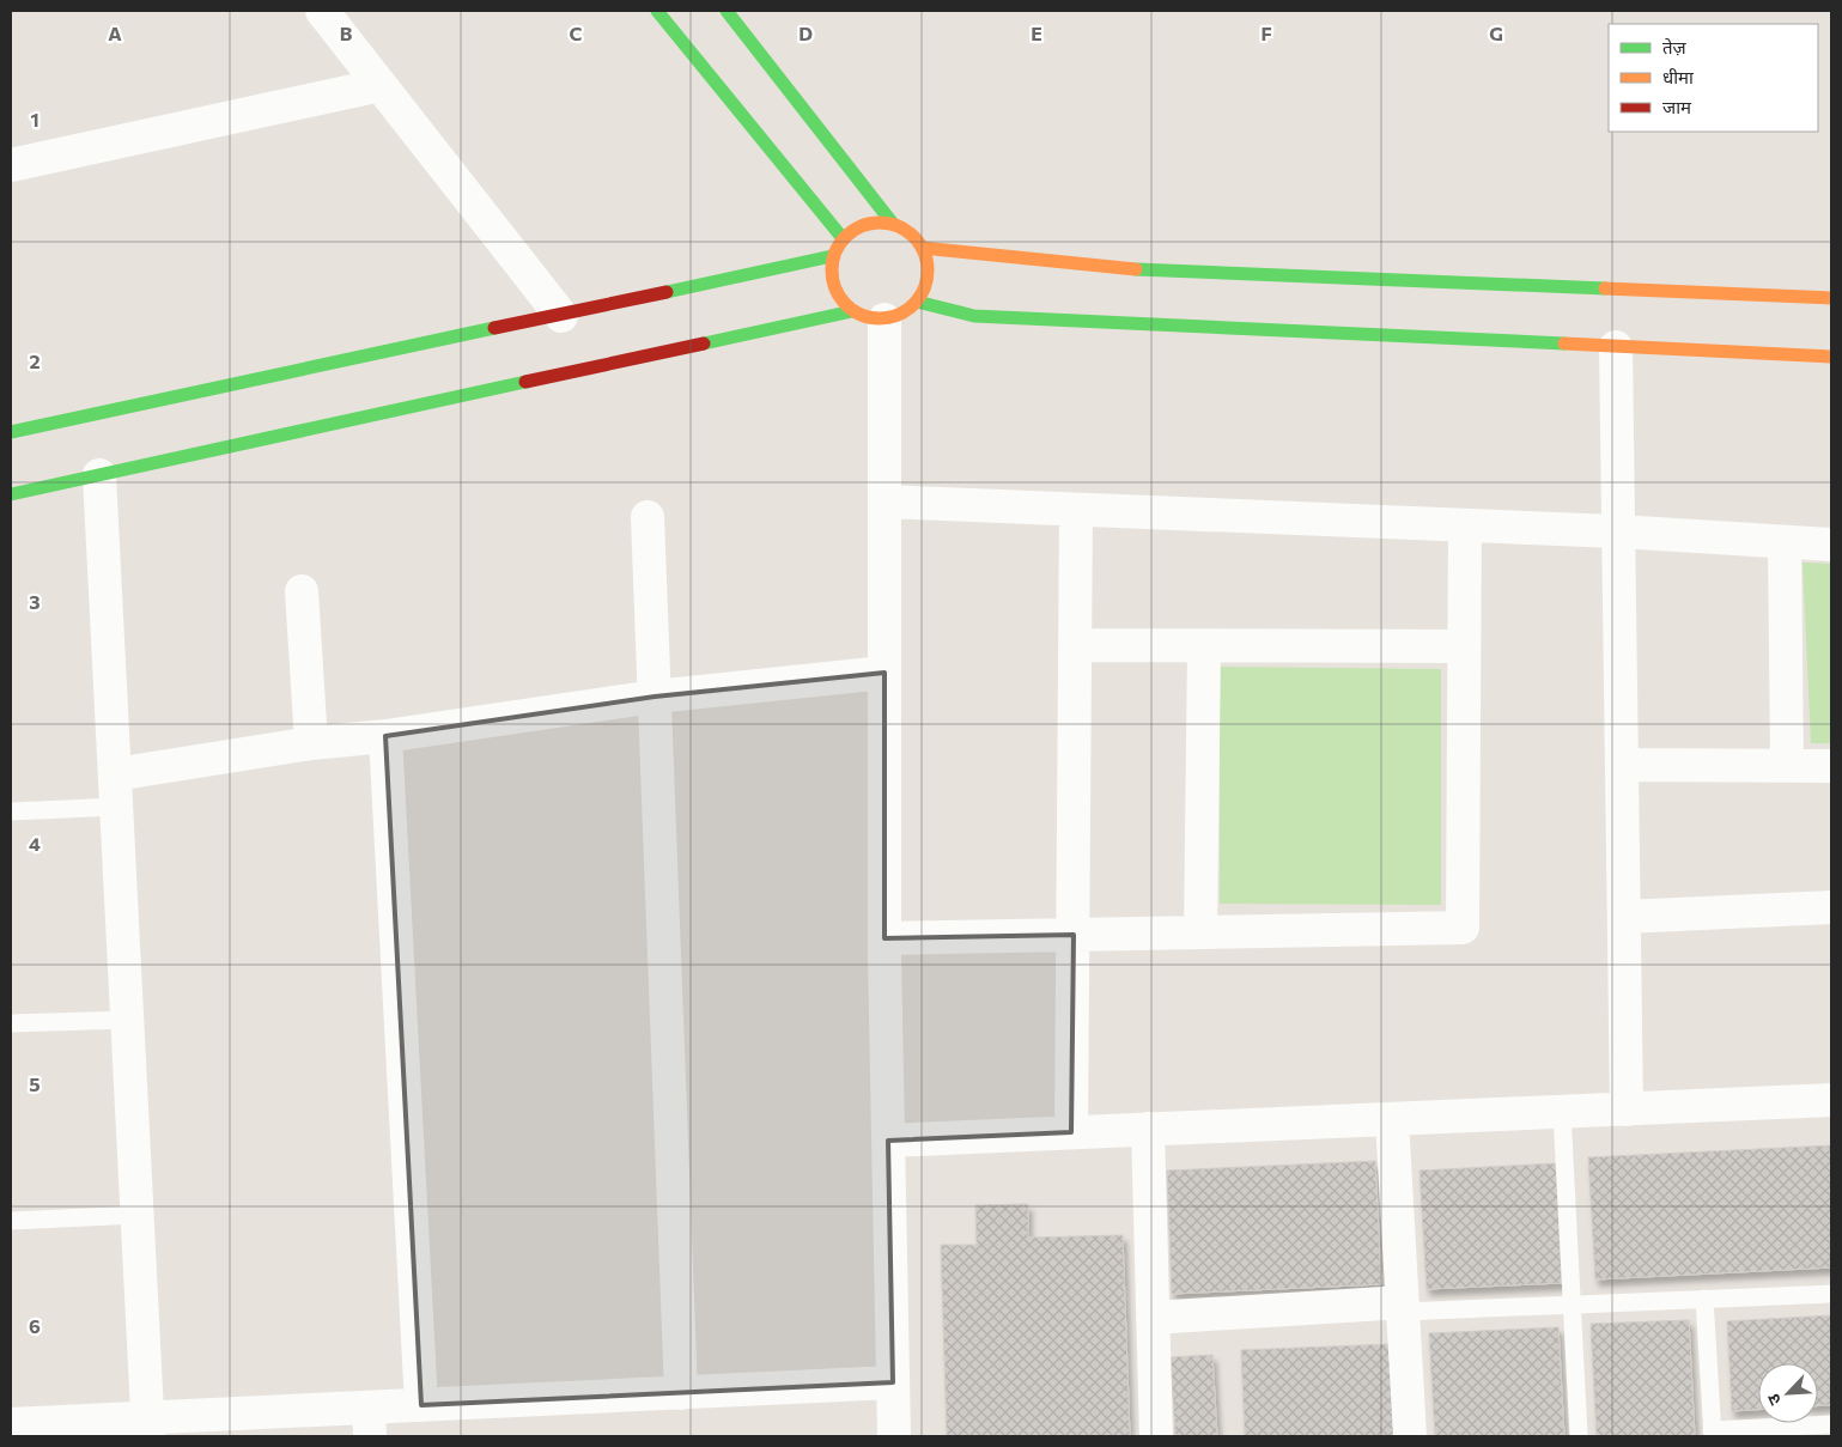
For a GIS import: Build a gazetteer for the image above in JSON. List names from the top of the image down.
{
  "legend": ["तेज़", "धीमा", "जाम"],
  "north": "bottom left",
  "grid": {
    "columns": [
      "A",
      "B",
      "C",
      "D",
      "E",
      "F",
      "G"
    ],
    "rows": [
      "1",
      "2",
      "3",
      "4",
      "5",
      "6"
    ]
  }
}
